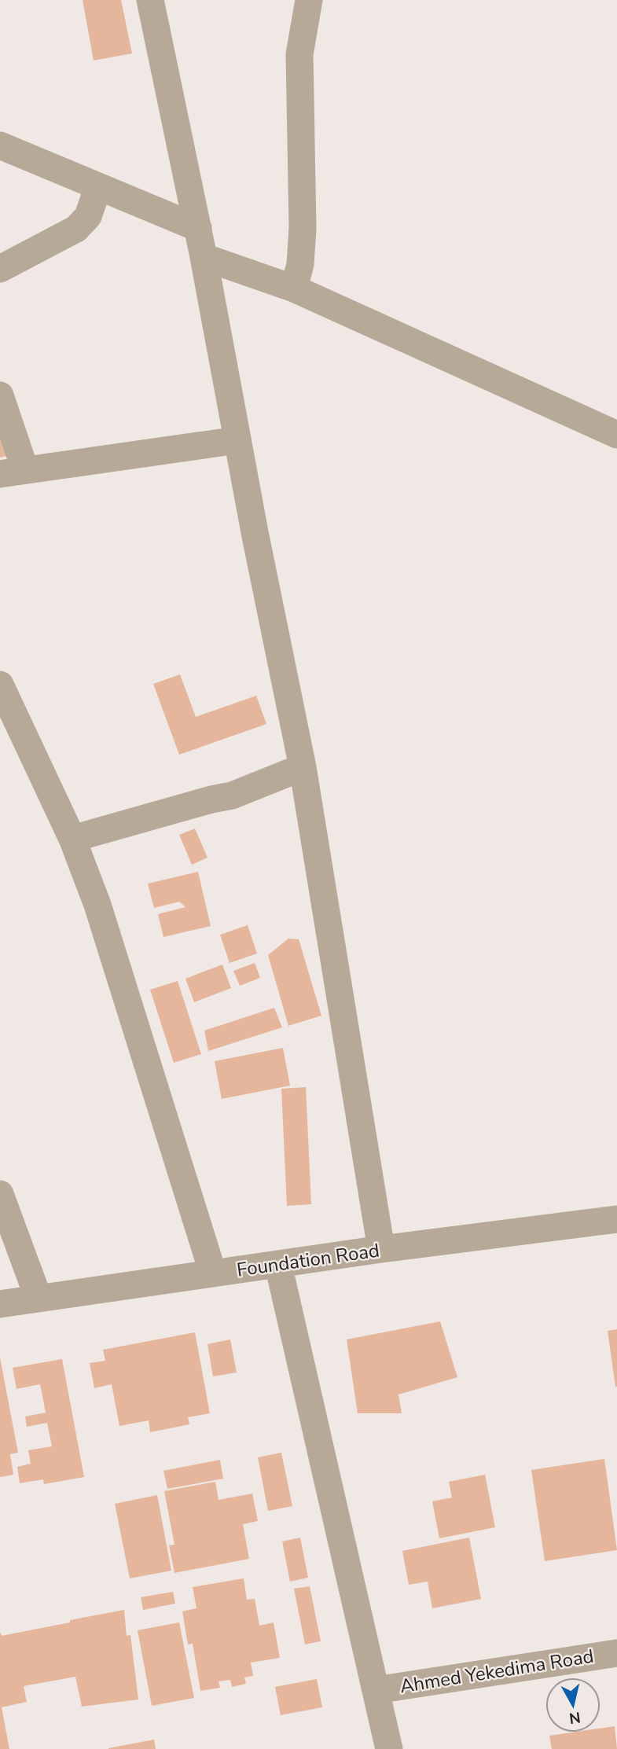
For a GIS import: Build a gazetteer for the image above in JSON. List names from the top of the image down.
{
  "streets": {
    "street": ["Foundation Road", "Ahmed Yekedima Road"]
  },
  "north": "bottom"
}
